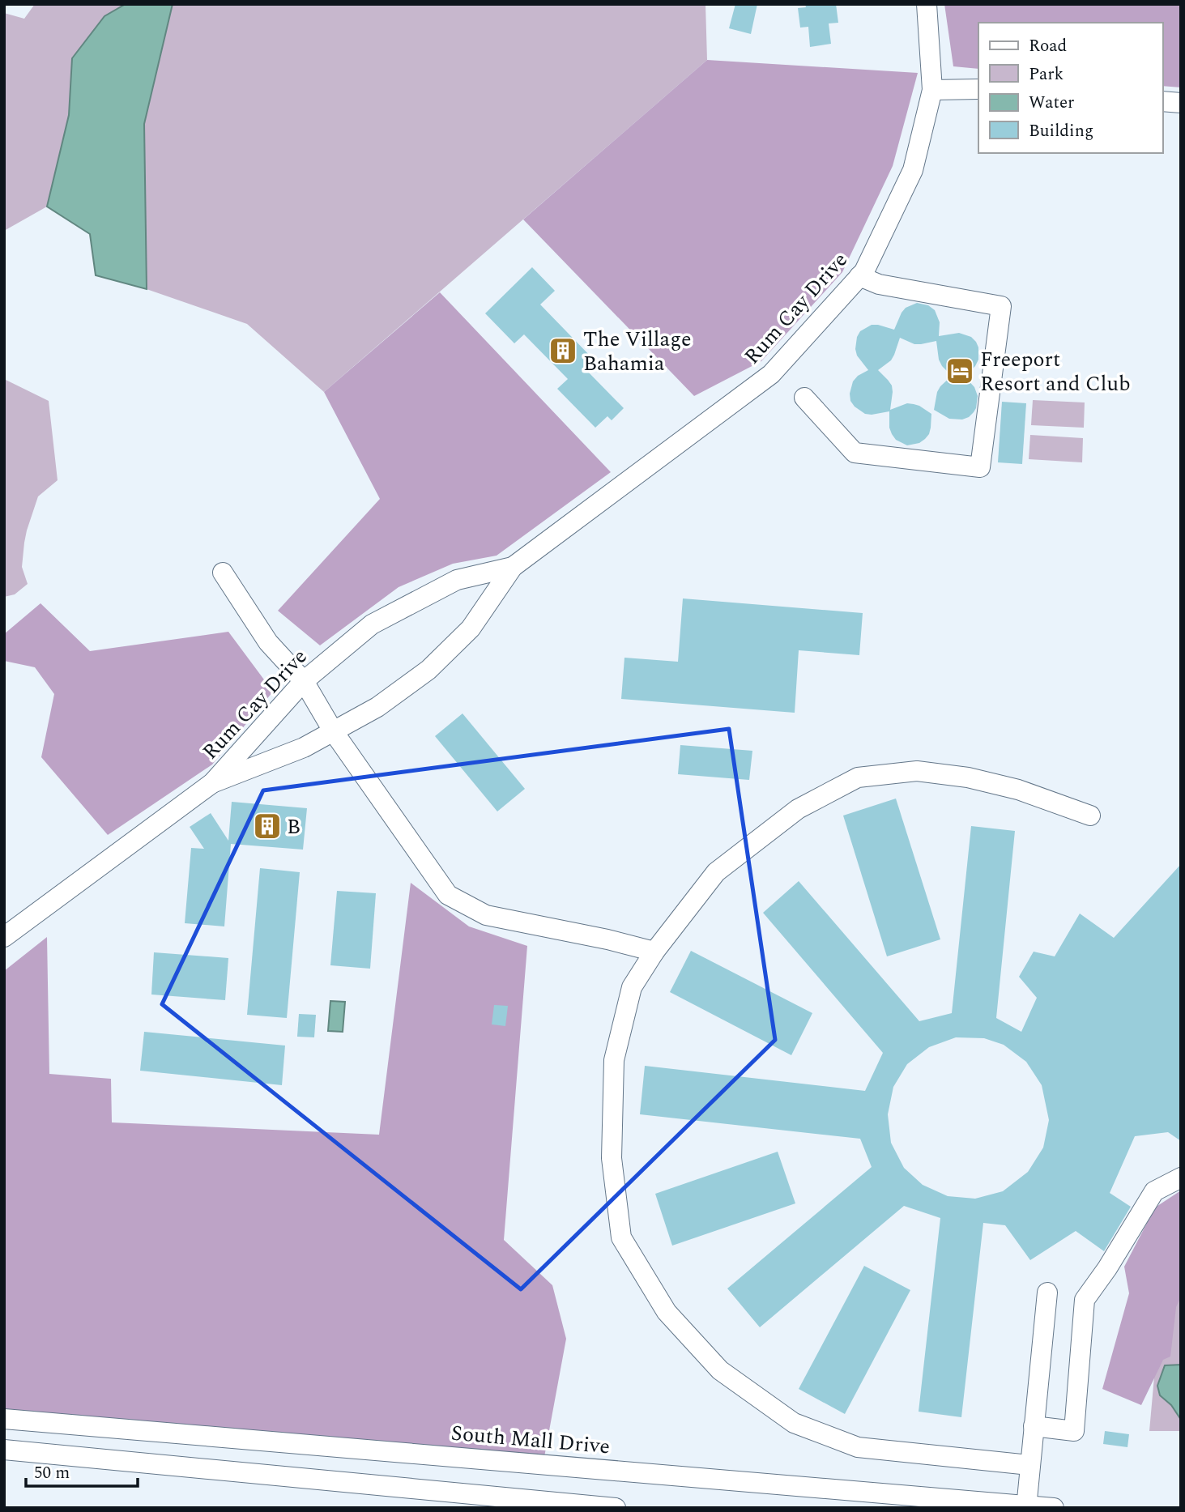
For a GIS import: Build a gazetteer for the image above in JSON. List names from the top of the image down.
{
  "streets": {
    "street": ["Rum Cay Drive", "South Mall Drive"]
  },
  "places": {
    "building": ["The Village Bahamia", "B"],
    "hotel": ["Freeport Resort and Club"]
  },
  "legend": [
    "Road",
    "Park",
    "Water",
    "Building"
  ],
  "scale_bar": "50 m"
}
